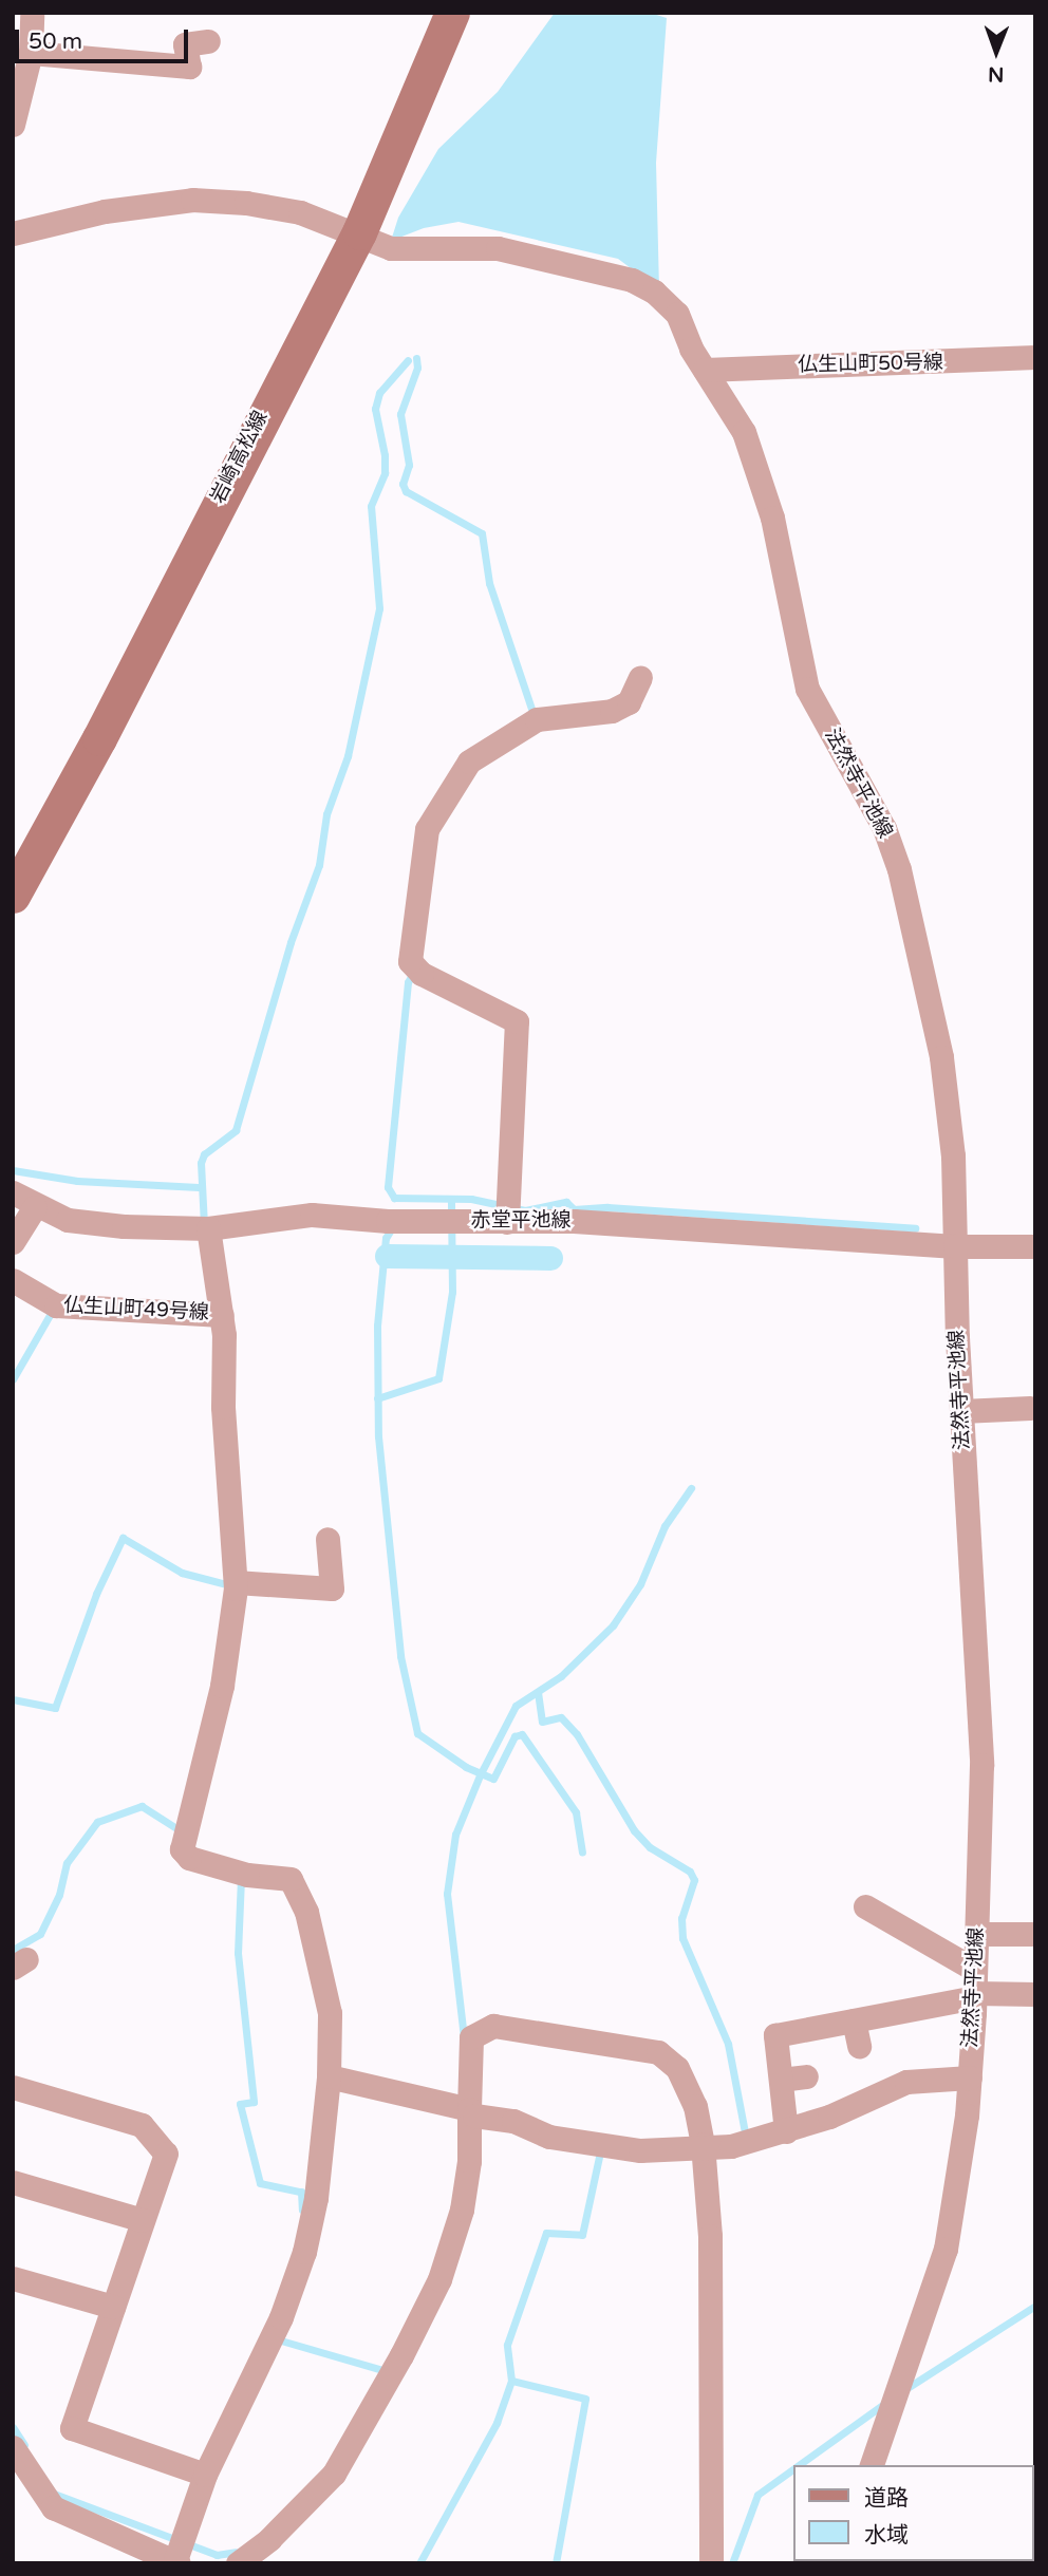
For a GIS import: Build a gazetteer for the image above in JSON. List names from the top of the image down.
{
  "streets": {
    "main road": ["岩崎高松線"],
    "street": [
      "仏生山町50号線",
      "法然寺平池線",
      "赤堂平池線",
      "仏生山町49号線"
    ]
  },
  "crossings": [
    ["仏生山町50号線", "法然寺平池線"],
    ["岩崎高松線", "法然寺平池線"],
    ["法然寺平池線", "赤堂平池線"]
  ],
  "legend": ["道路", "水域"],
  "scale_bar": "50 m",
  "north": "bottom"
}
